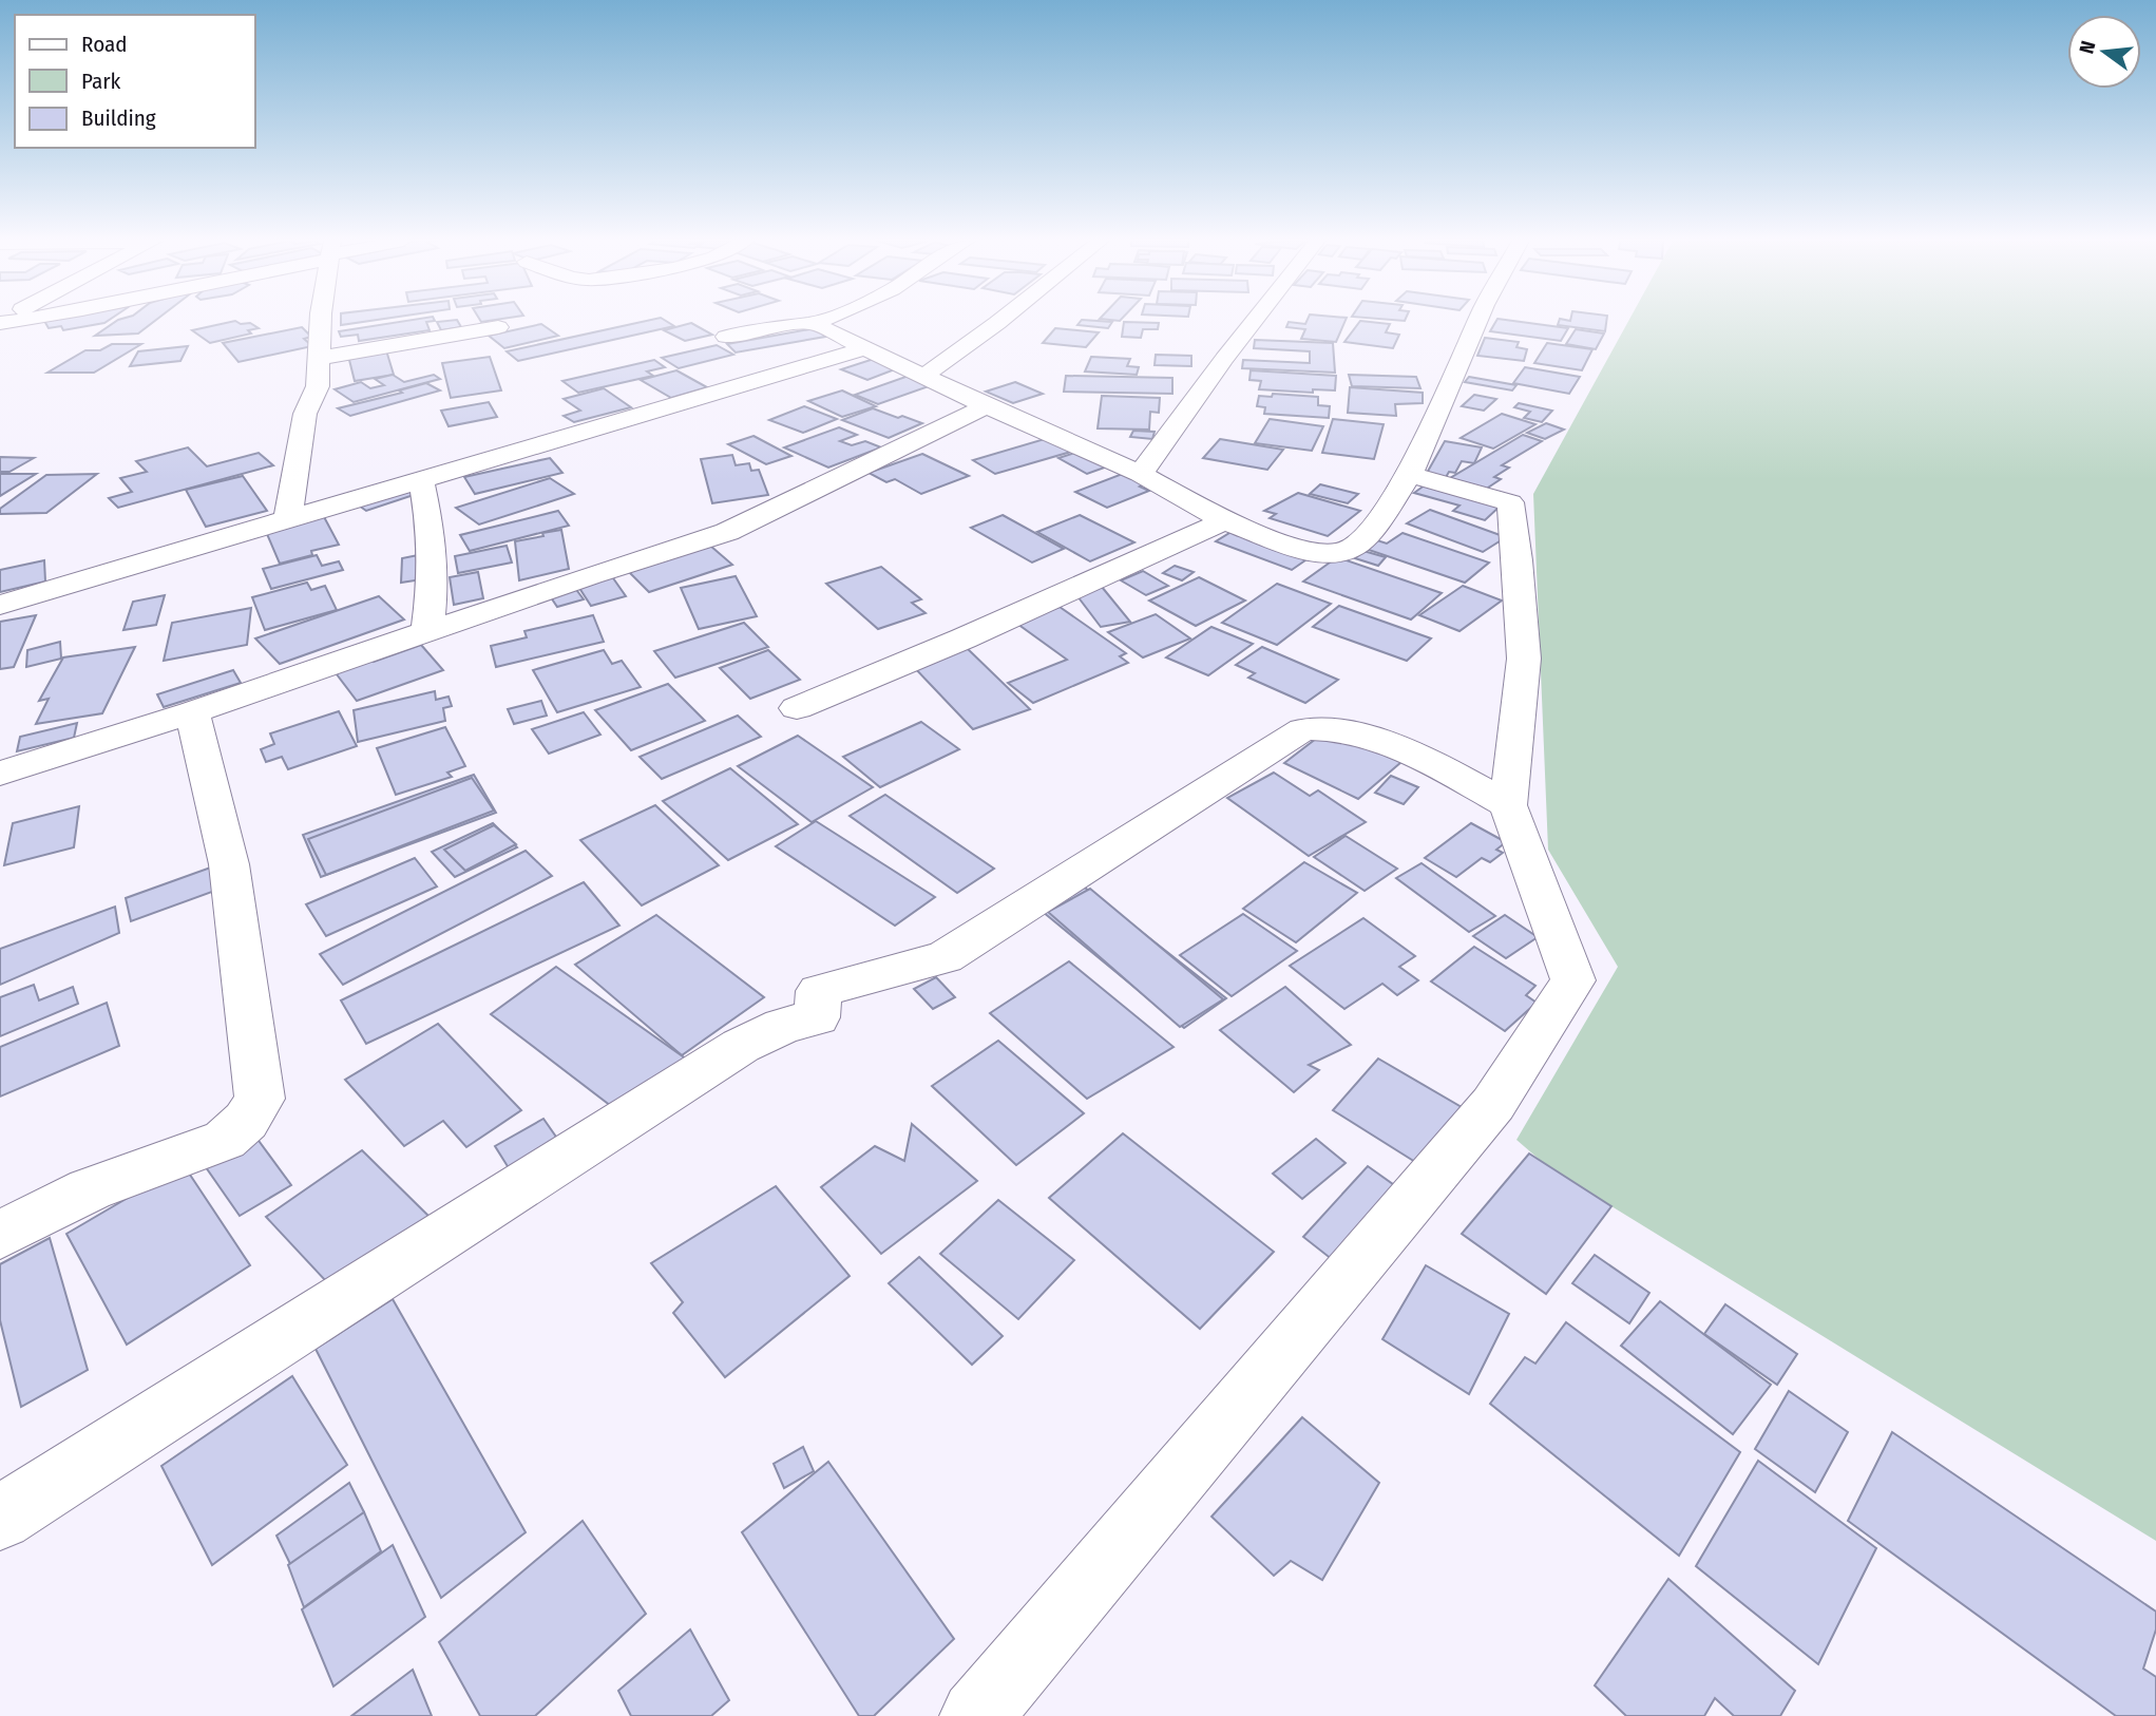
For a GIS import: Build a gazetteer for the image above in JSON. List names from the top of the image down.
{
  "legend": ["Road", "Park", "Building"],
  "north": "left"
}
